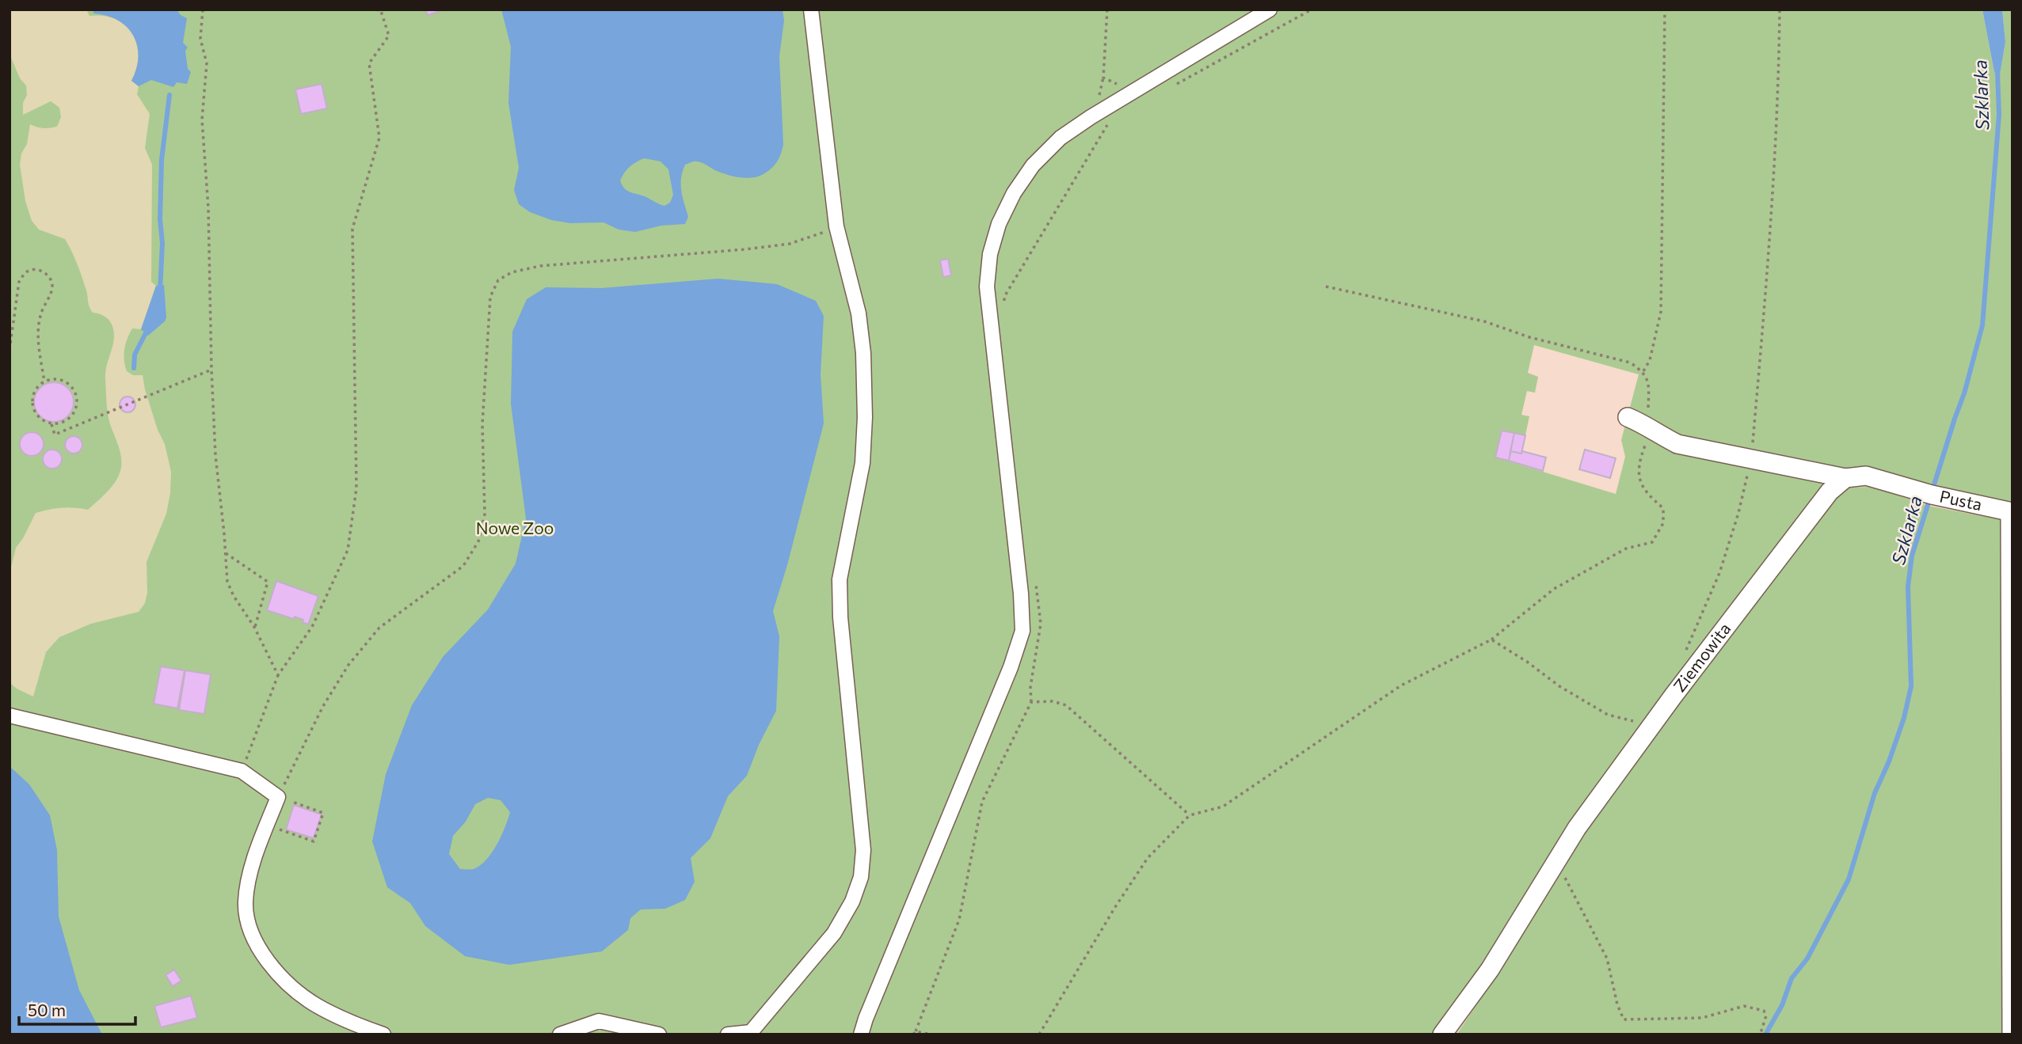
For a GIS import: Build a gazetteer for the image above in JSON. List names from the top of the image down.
{
  "streets": {
    "street": ["Pusta", "Ziemowita"]
  },
  "crossings": [
    ["Pusta", "Ziemowita"]
  ],
  "water": ["Szklarka"],
  "parks": ["Nowe Zoo"],
  "scale_bar": "50 m"
}
